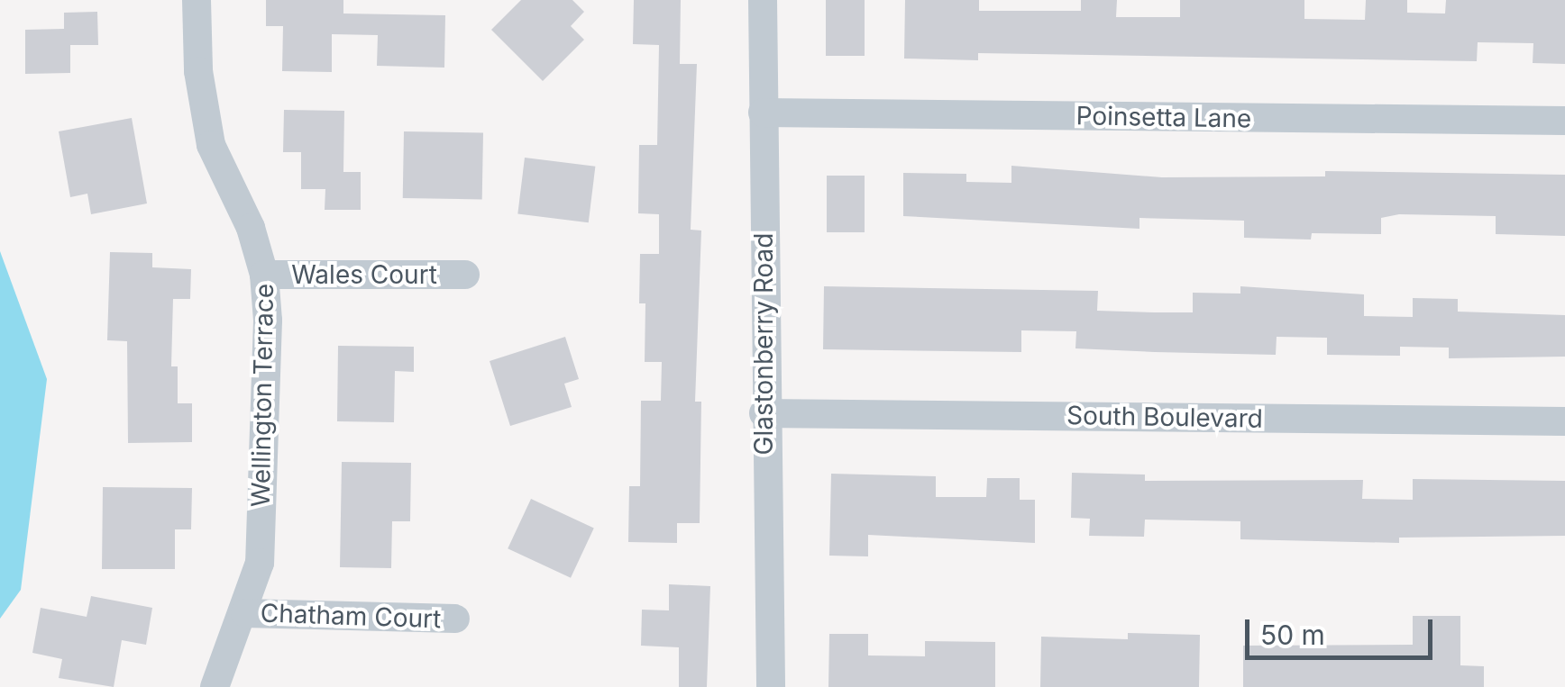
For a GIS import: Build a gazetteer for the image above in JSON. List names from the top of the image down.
{
  "streets": {
    "street": [
      "Poinsetta Lane",
      "Wales Court",
      "Glastonberry Road",
      "Wellington Terrace",
      "South Boulevard",
      "Chatham Court"
    ]
  },
  "crossings": [
    ["Poinsetta Lane", "Glastonberry Road"],
    ["Wales Court", "Wellington Terrace"],
    ["Glastonberry Road", "South Boulevard"],
    ["Wellington Terrace", "Chatham Court"]
  ],
  "scale_bar": "50 m"
}
